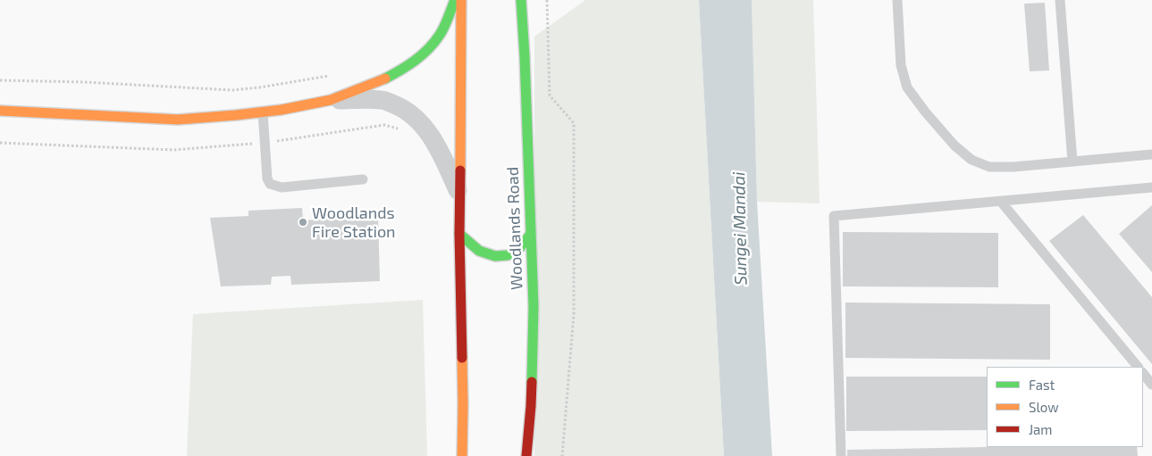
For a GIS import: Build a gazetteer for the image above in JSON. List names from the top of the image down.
{
  "streets": {
    "main road": ["Woodlands Road"]
  },
  "water": ["Sungei Mandai"],
  "places": ["Woodlands Fire Station"],
  "legend": ["Fast", "Slow", "Jam"]
}
